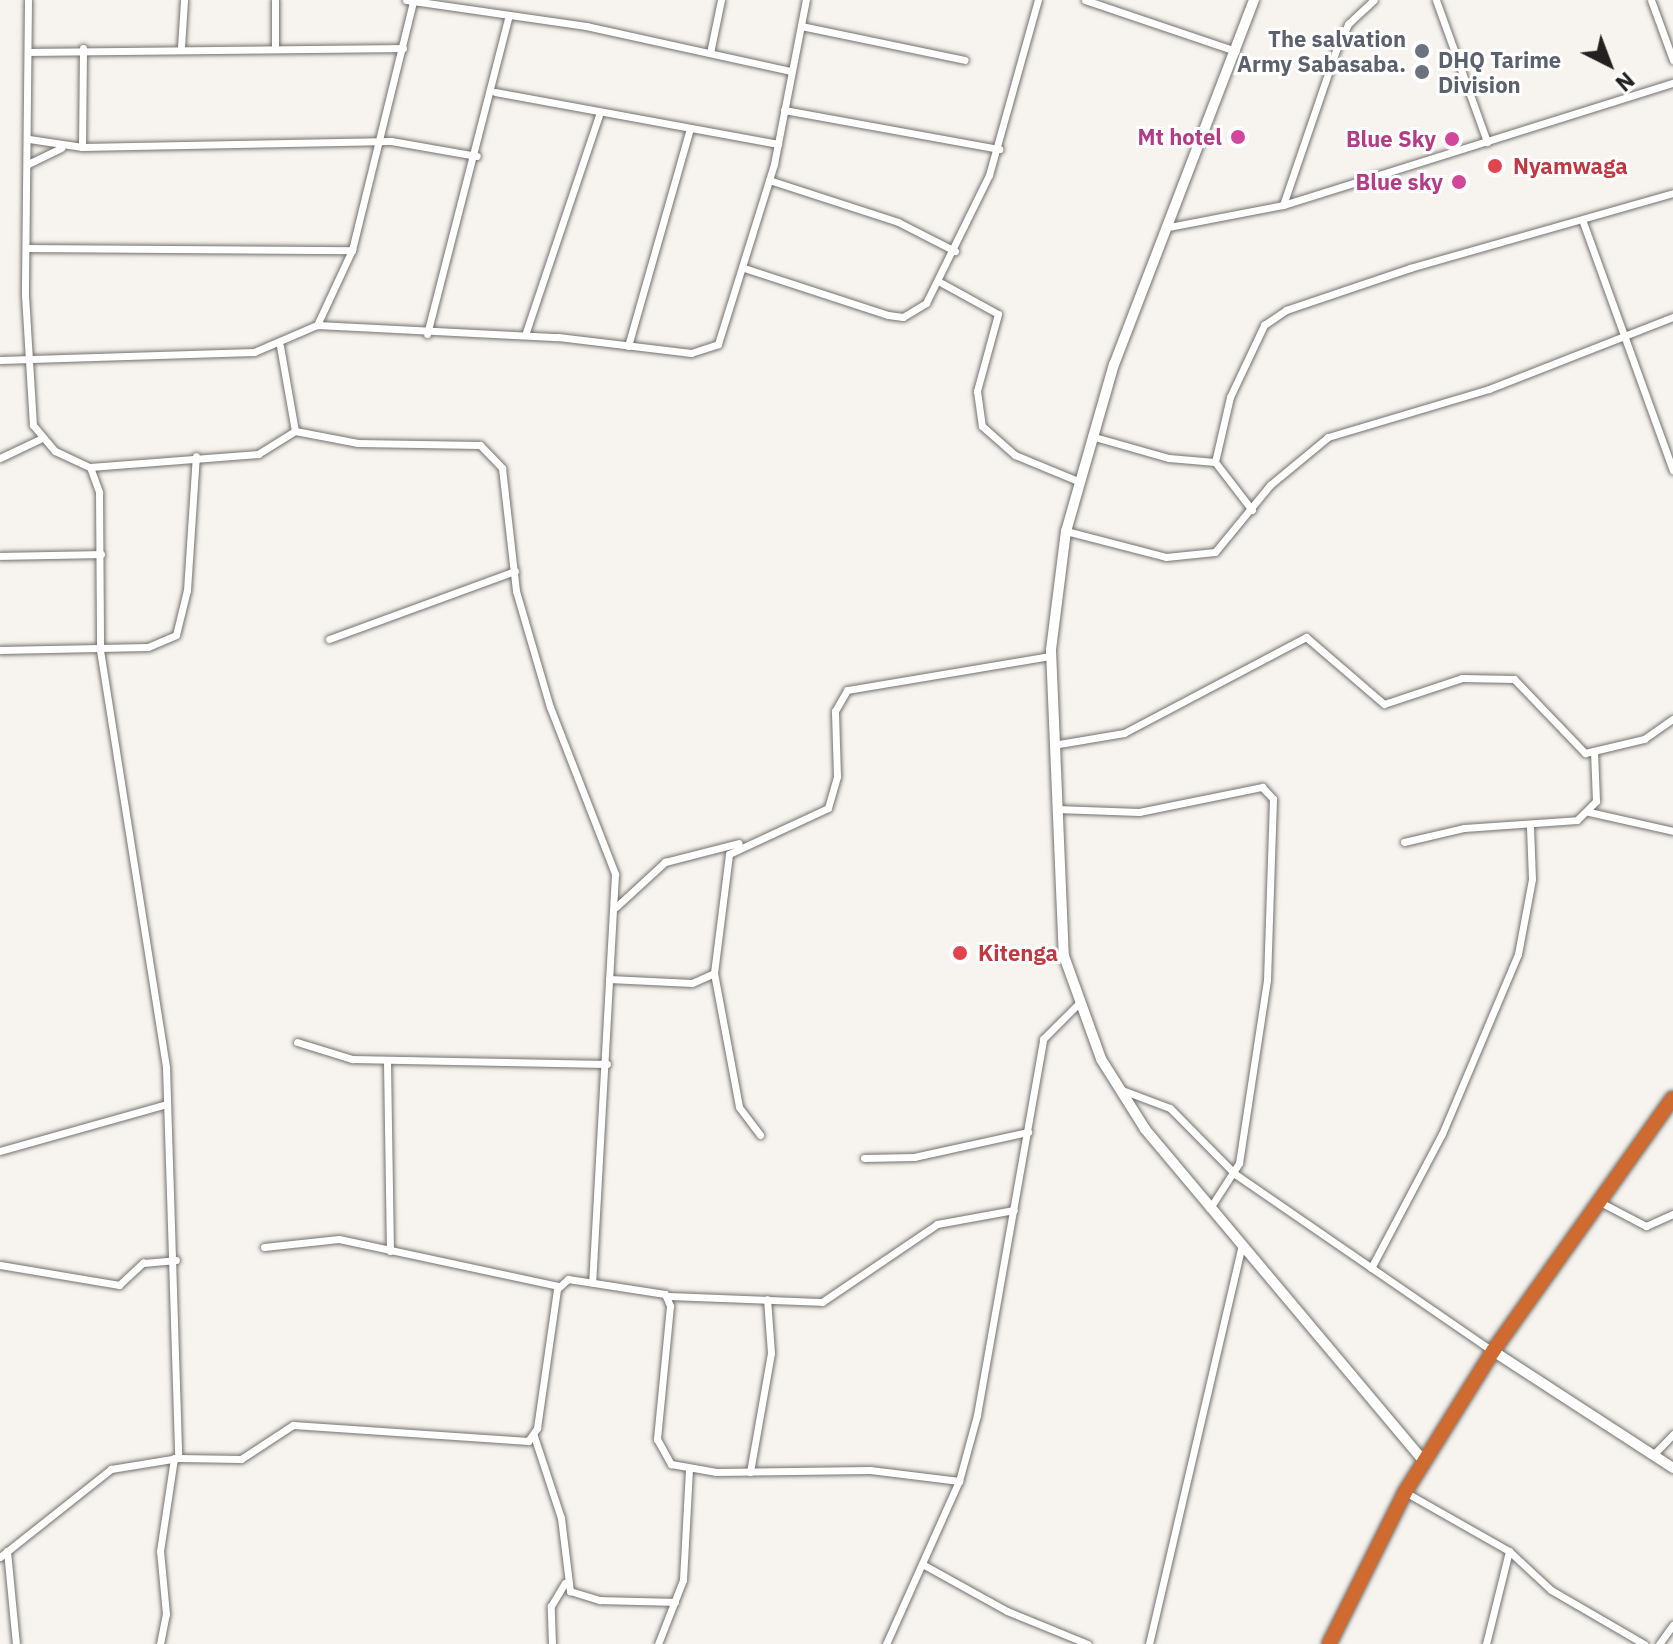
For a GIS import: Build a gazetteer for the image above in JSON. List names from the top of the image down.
{
  "places": [
    "The salvation Army Sabasaba.",
    "DHQ Tarime Division",
    "Mt hotel",
    "Blue Sky",
    "Nyamwaga",
    "Blue sky",
    "Kitenga"
  ],
  "north": "bottom right"
}
